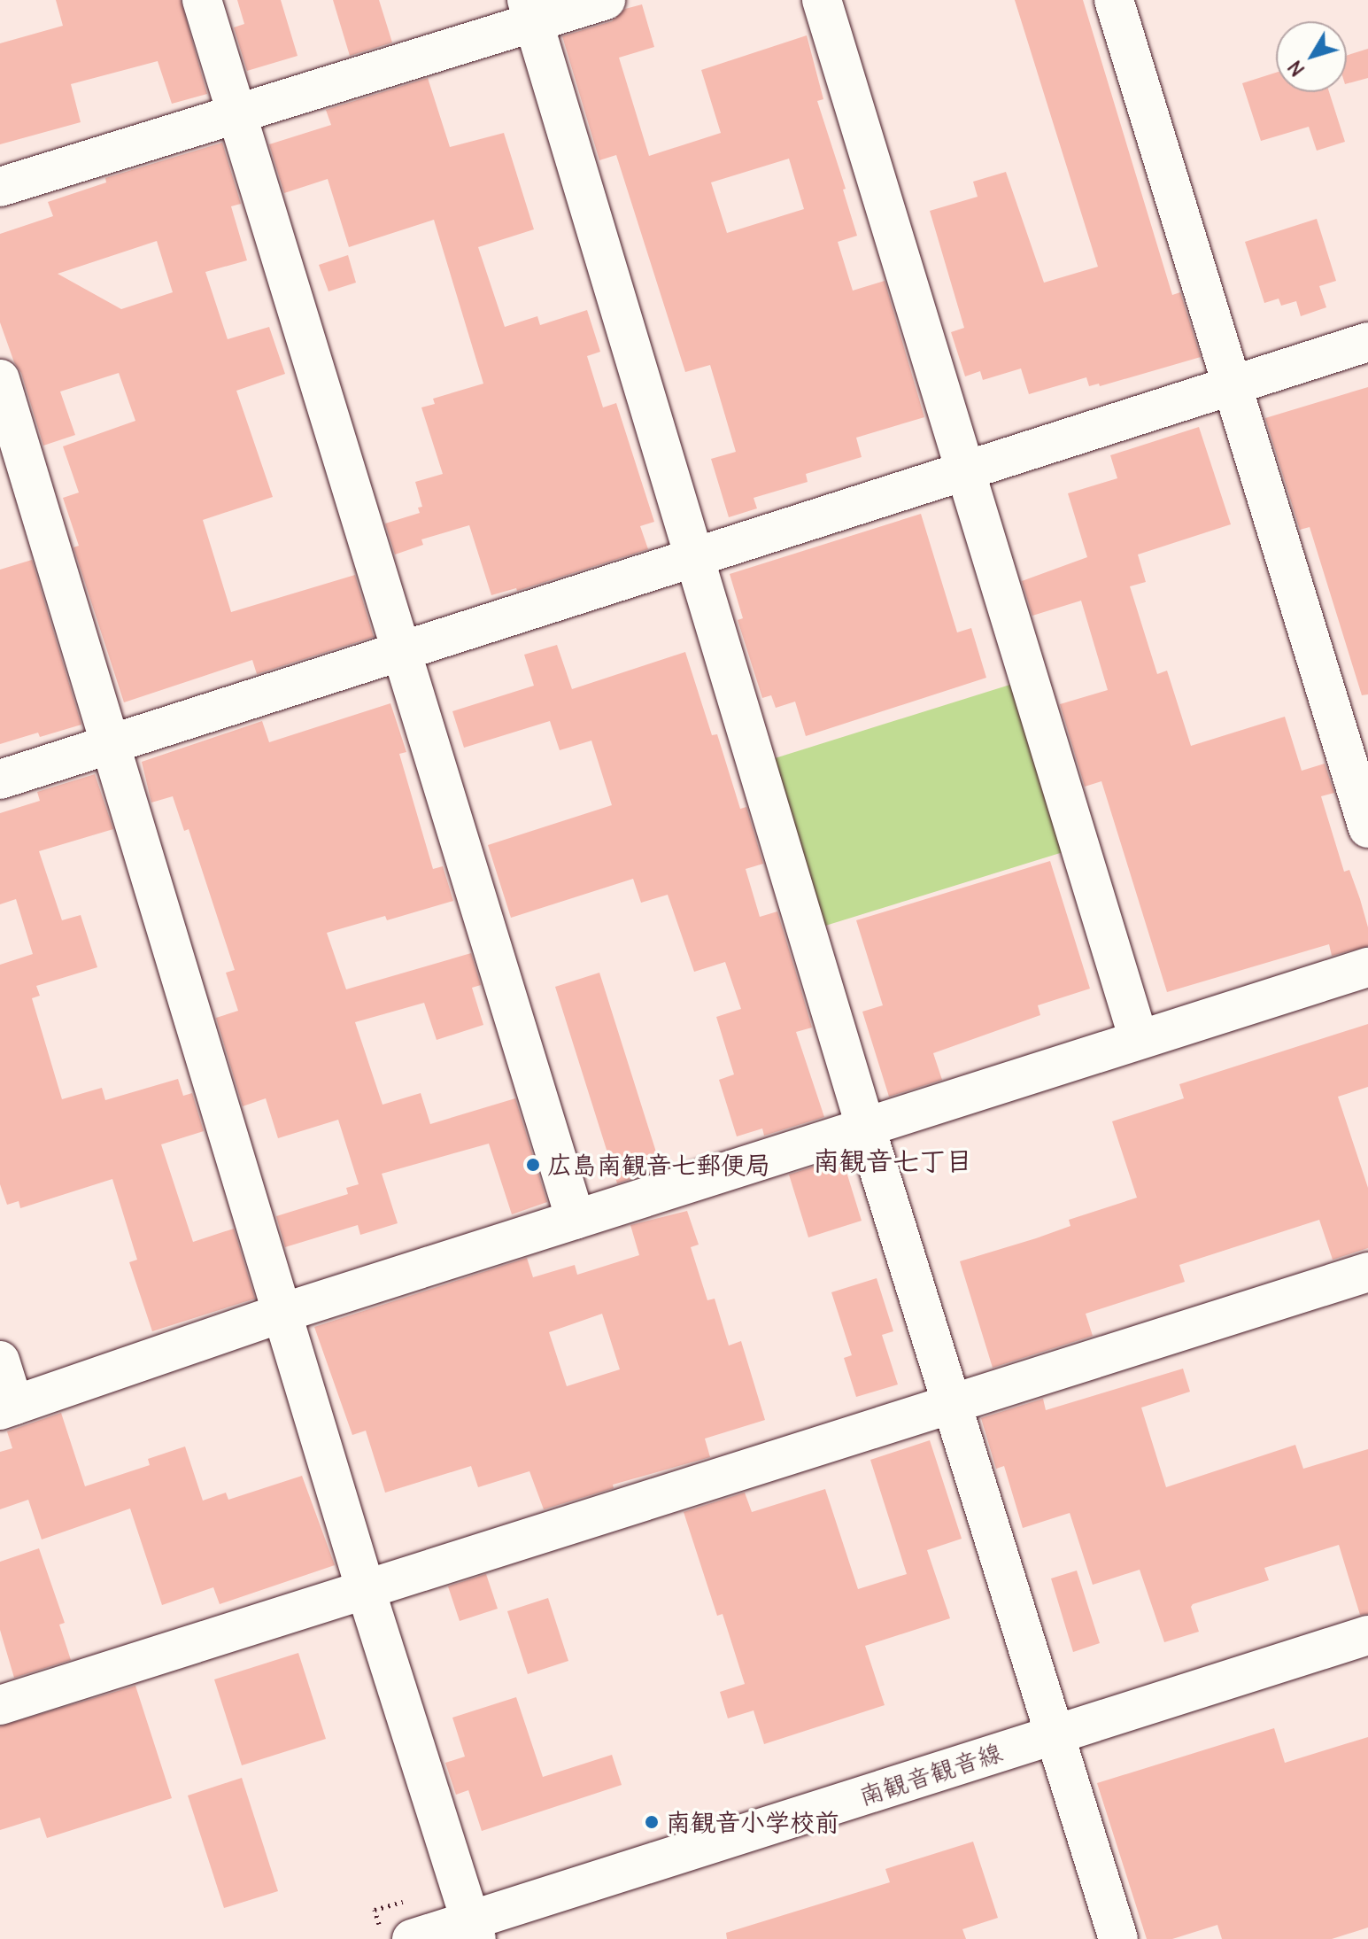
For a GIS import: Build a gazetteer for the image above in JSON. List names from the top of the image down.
{
  "streets": {
    "street": ["南観音観音線"]
  },
  "districts": ["南観音七丁目"],
  "places": ["広島南観音七郵便局", "南観音小学校前"],
  "north": "bottom left"
}
